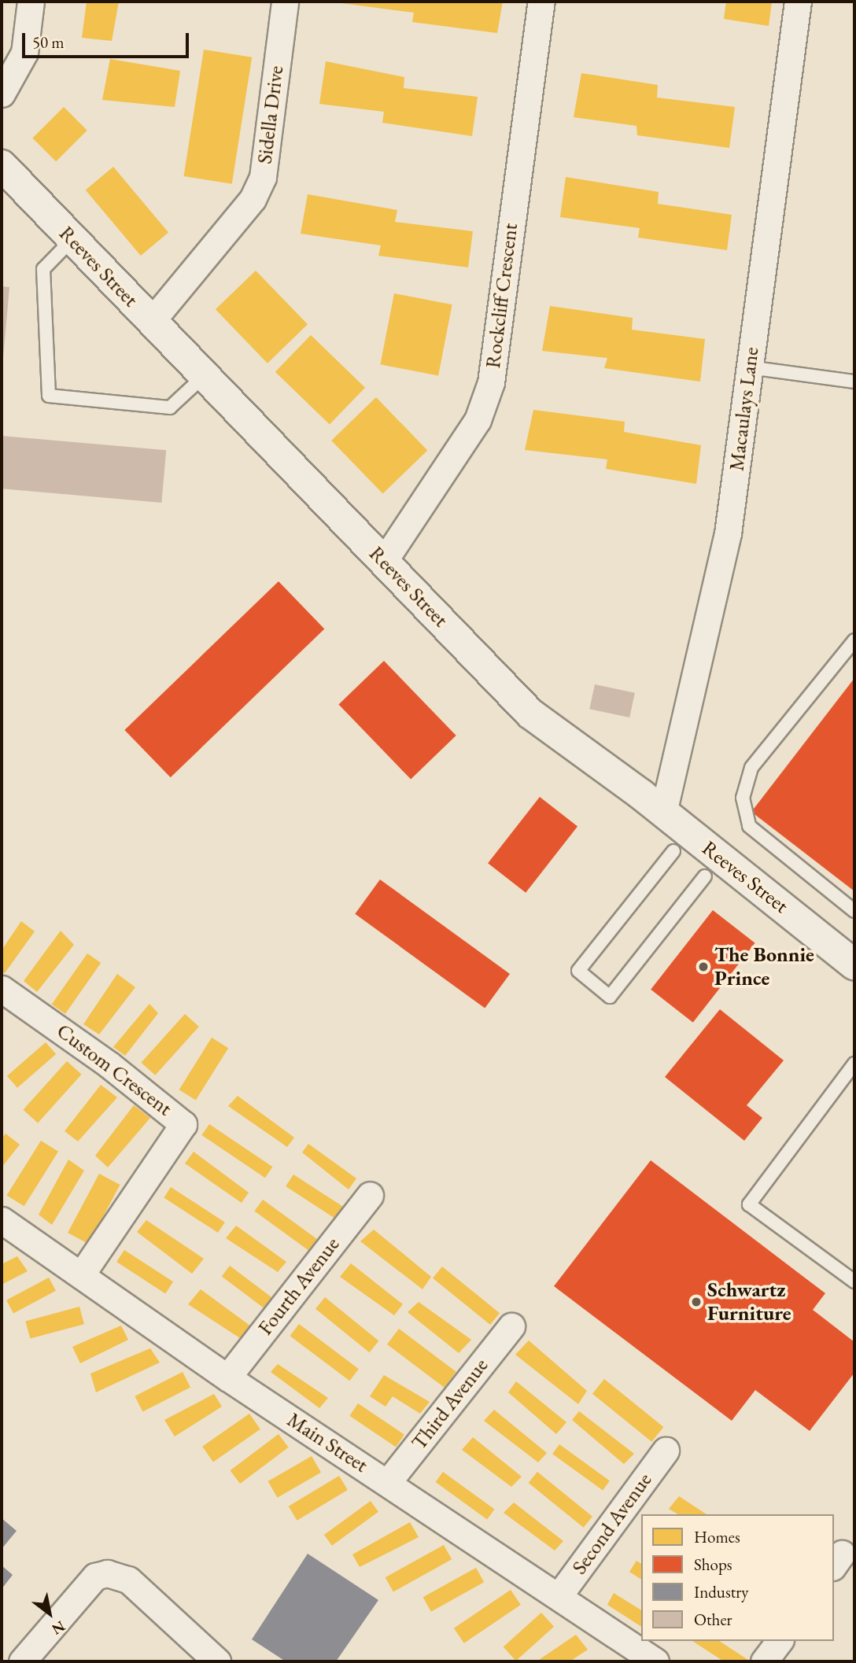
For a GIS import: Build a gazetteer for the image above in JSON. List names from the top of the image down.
{
  "streets": {
    "street": [
      "Sidella Drive",
      "Reeves Street",
      "Rockcliff Crescent",
      "Macaulays Lane",
      "Custom Crescent",
      "Fourth Avenue",
      "Third Avenue",
      "Main Street",
      "Second Avenue"
    ]
  },
  "crossings": [
    ["Sidella Drive", "Reeves Street"],
    ["Reeves Street", "Rockcliff Crescent"],
    ["Reeves Street", "Macaulays Lane"],
    ["Custom Crescent", "Main Street"],
    ["Fourth Avenue", "Main Street"],
    ["Third Avenue", "Main Street"],
    ["Main Street", "Second Avenue"]
  ],
  "places": ["The Bonnie Prince", "Schwartz Furniture"],
  "legend": [
    "Homes",
    "Shops",
    "Industry",
    "Other"
  ],
  "scale_bar": "50 m",
  "north": "bottom right"
}
